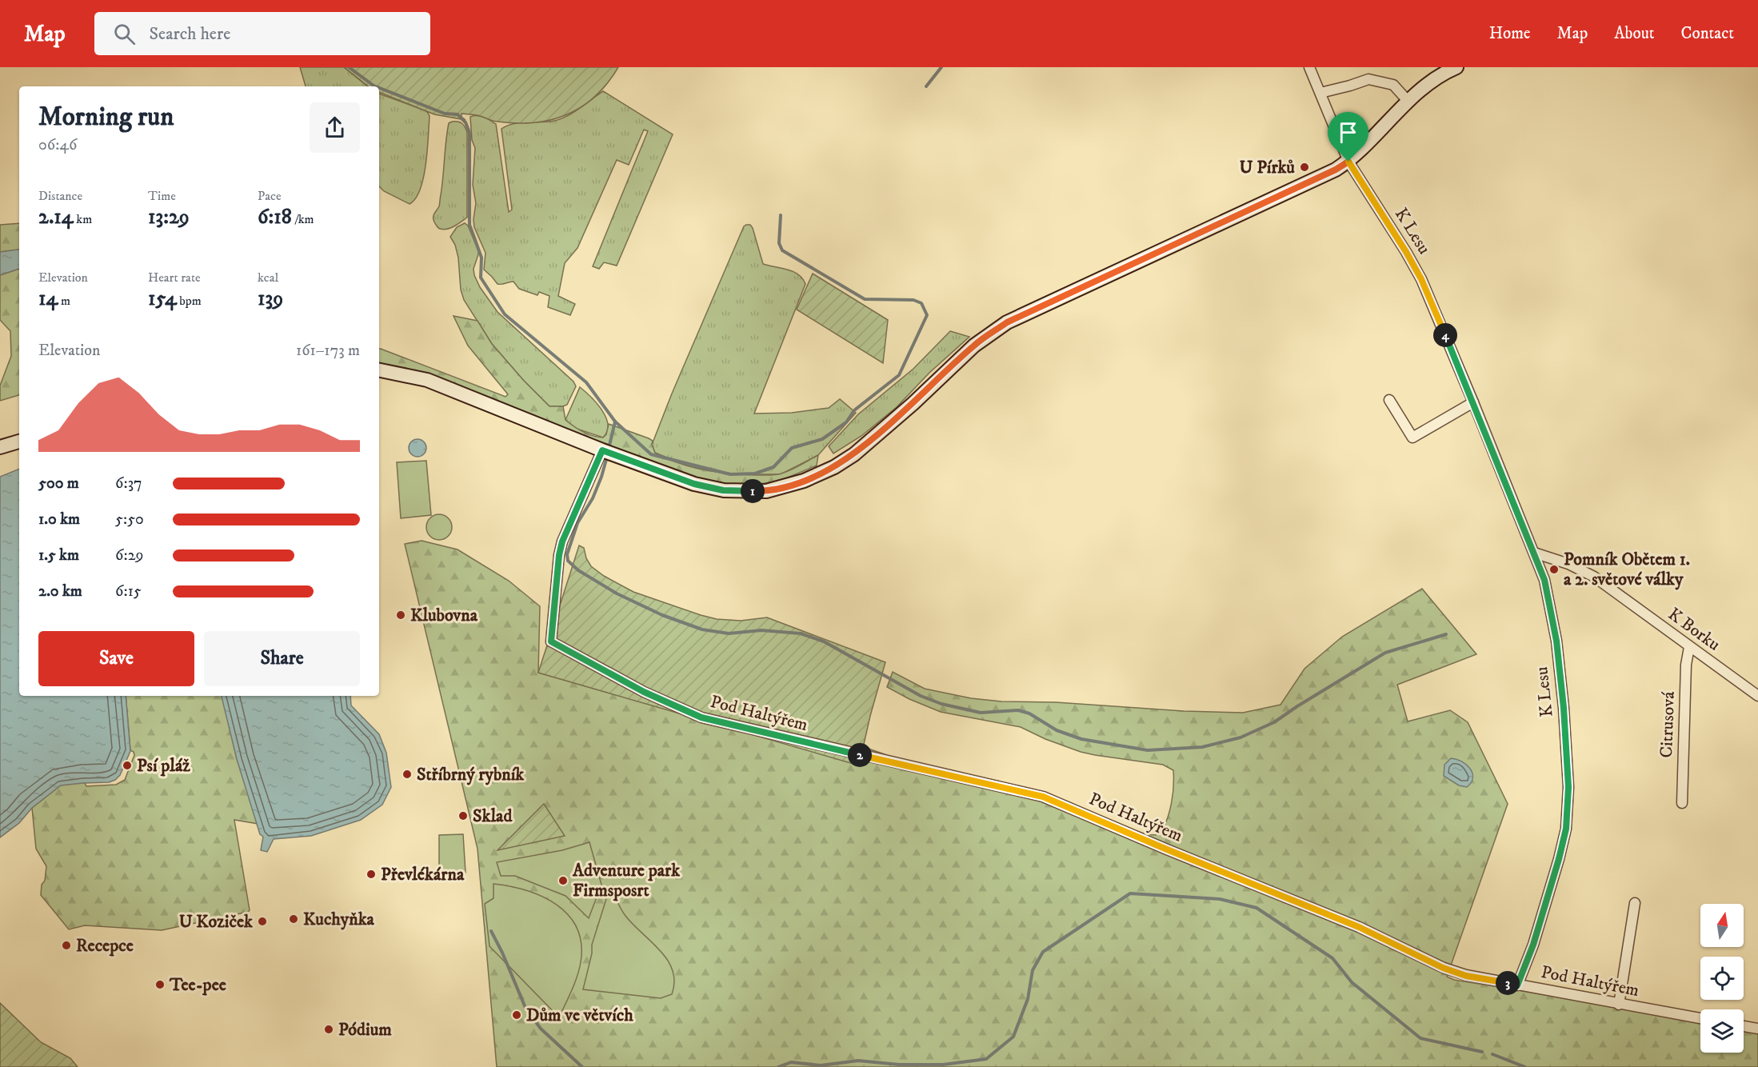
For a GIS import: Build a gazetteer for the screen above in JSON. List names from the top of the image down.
{
  "streets": {
    "street": [
      "K Lesu",
      "K Borku",
      "Pod Haltýřem",
      "Citrusová"
    ]
  },
  "crossings": [
    ["K Lesu", "K Borku"],
    ["K Lesu", "Pod Haltýřem"],
    ["K Borku", "Citrusová"]
  ],
  "places": [
    "U Pírků",
    "Pomník Obětem 1. a 2. světové války",
    "Klubovna",
    "Psí pláž",
    "Stříbrný rybník",
    "Sklad",
    "Převlékárna",
    "Adventure park Firmsposrt",
    "Kuchyňka",
    "U Koziček",
    "Recepce",
    "Tee-pee",
    "Dům ve větvích",
    "Pódium"
  ],
  "north": "top",
  "page": {
    "header": "Map",
    "search": "Search here",
    "nav": [
      "Home",
      "Map",
      "About",
      "Contact"
    ],
    "heading": ["Morning run", "06:46"],
    "stats": [
      ["Distance", "2.14 km"],
      ["Time", "13:29"],
      ["Pace", "6:18 /km"],
      ["Elevation", "14 m"],
      ["Heart rate", "154 bpm"],
      ["kcal", "139"]
    ],
    "pins": [
      "4",
      "1",
      "2",
      "3"
    ],
    "chart": ["Elevation", "161–173 m"],
    "list": [
      {
        "name": "500 m",
        "note": "6:37"
      },
      {
        "name": "1.0 km",
        "note": "5:50"
      },
      {
        "name": "1.5 km",
        "note": "6:29"
      },
      {
        "name": "2.0 km",
        "note": "6:15"
      }
    ],
    "buttons": ["Save", "Share"]
  }
}
